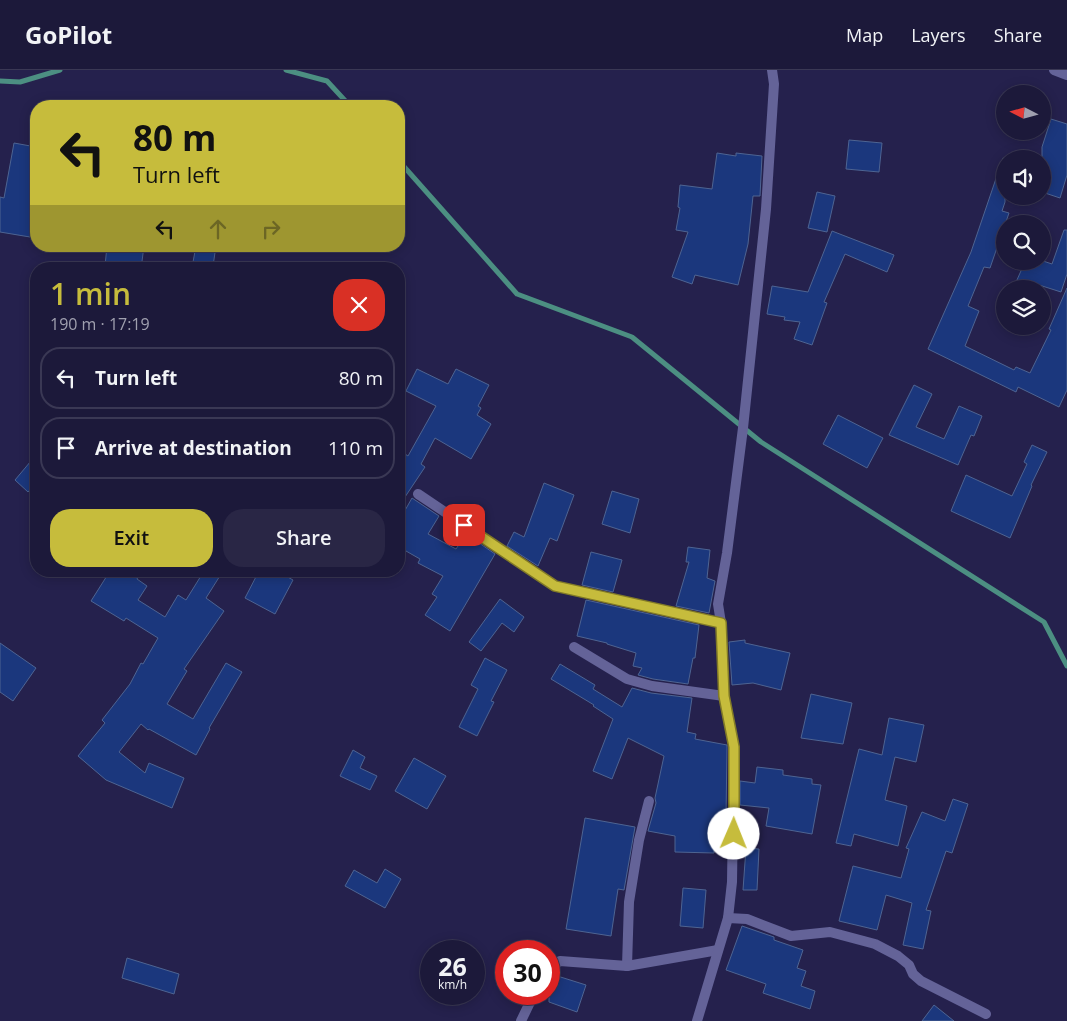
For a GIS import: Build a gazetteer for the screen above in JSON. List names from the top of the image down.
{
  "north": "left",
  "page": {
    "header": "GoPilot",
    "nav": ["Map", "Layers", "Share"],
    "turn": ["80 m", "Turn left"],
    "heading": ["1 min", "190 m · 17:19"],
    "list": [
      {
        "name": "Turn left",
        "value": "80 m"
      },
      {
        "name": "Arrive at destination",
        "value": "110 m"
      }
    ],
    "buttons": ["Exit", "Share"],
    "speed": "26 km/h",
    "limit": "30"
  }
}
